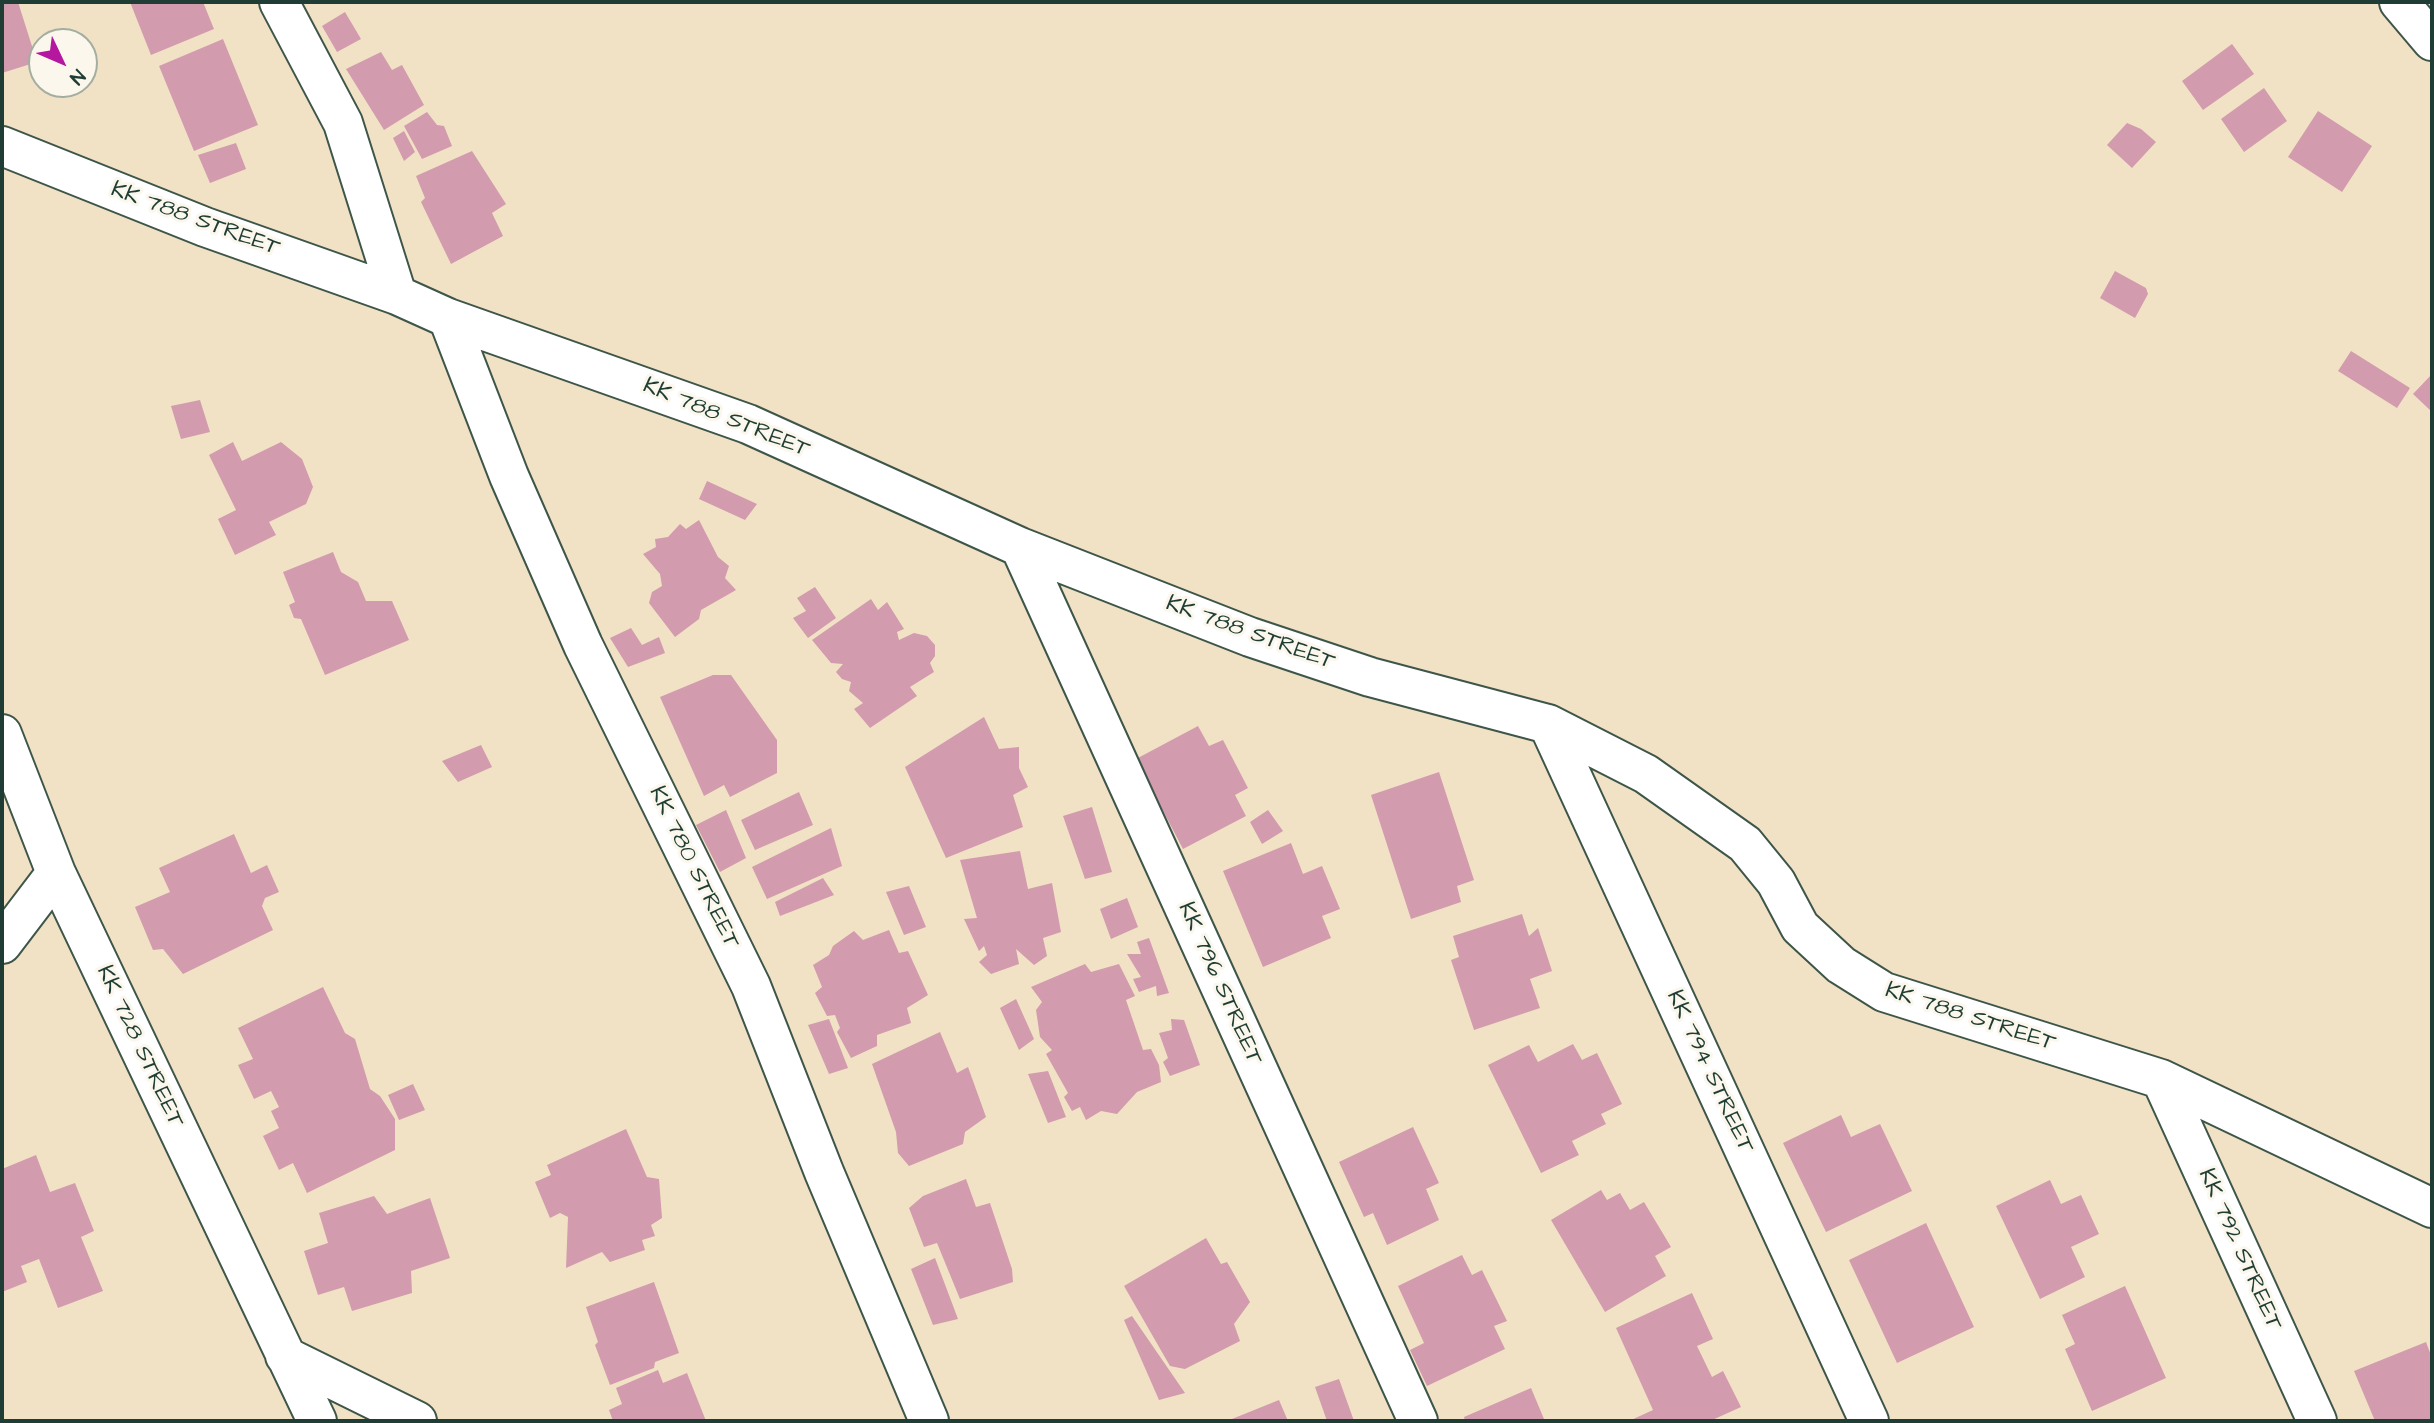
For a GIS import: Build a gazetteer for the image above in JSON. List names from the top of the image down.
{
  "streets": {
    "street": [
      "KK 788 STREET",
      "KK 780 STREET",
      "KK 796 STREET",
      "KK 728 STREET",
      "KK 794 STREET",
      "KK 792 STREET"
    ]
  },
  "crossings": [
    ["KK 788 STREET", "KK 780 STREET"],
    ["KK 788 STREET", "KK 796 STREET"],
    ["KK 788 STREET", "KK 794 STREET"],
    ["KK 788 STREET", "KK 792 STREET"]
  ],
  "north": "bottom right"
}
